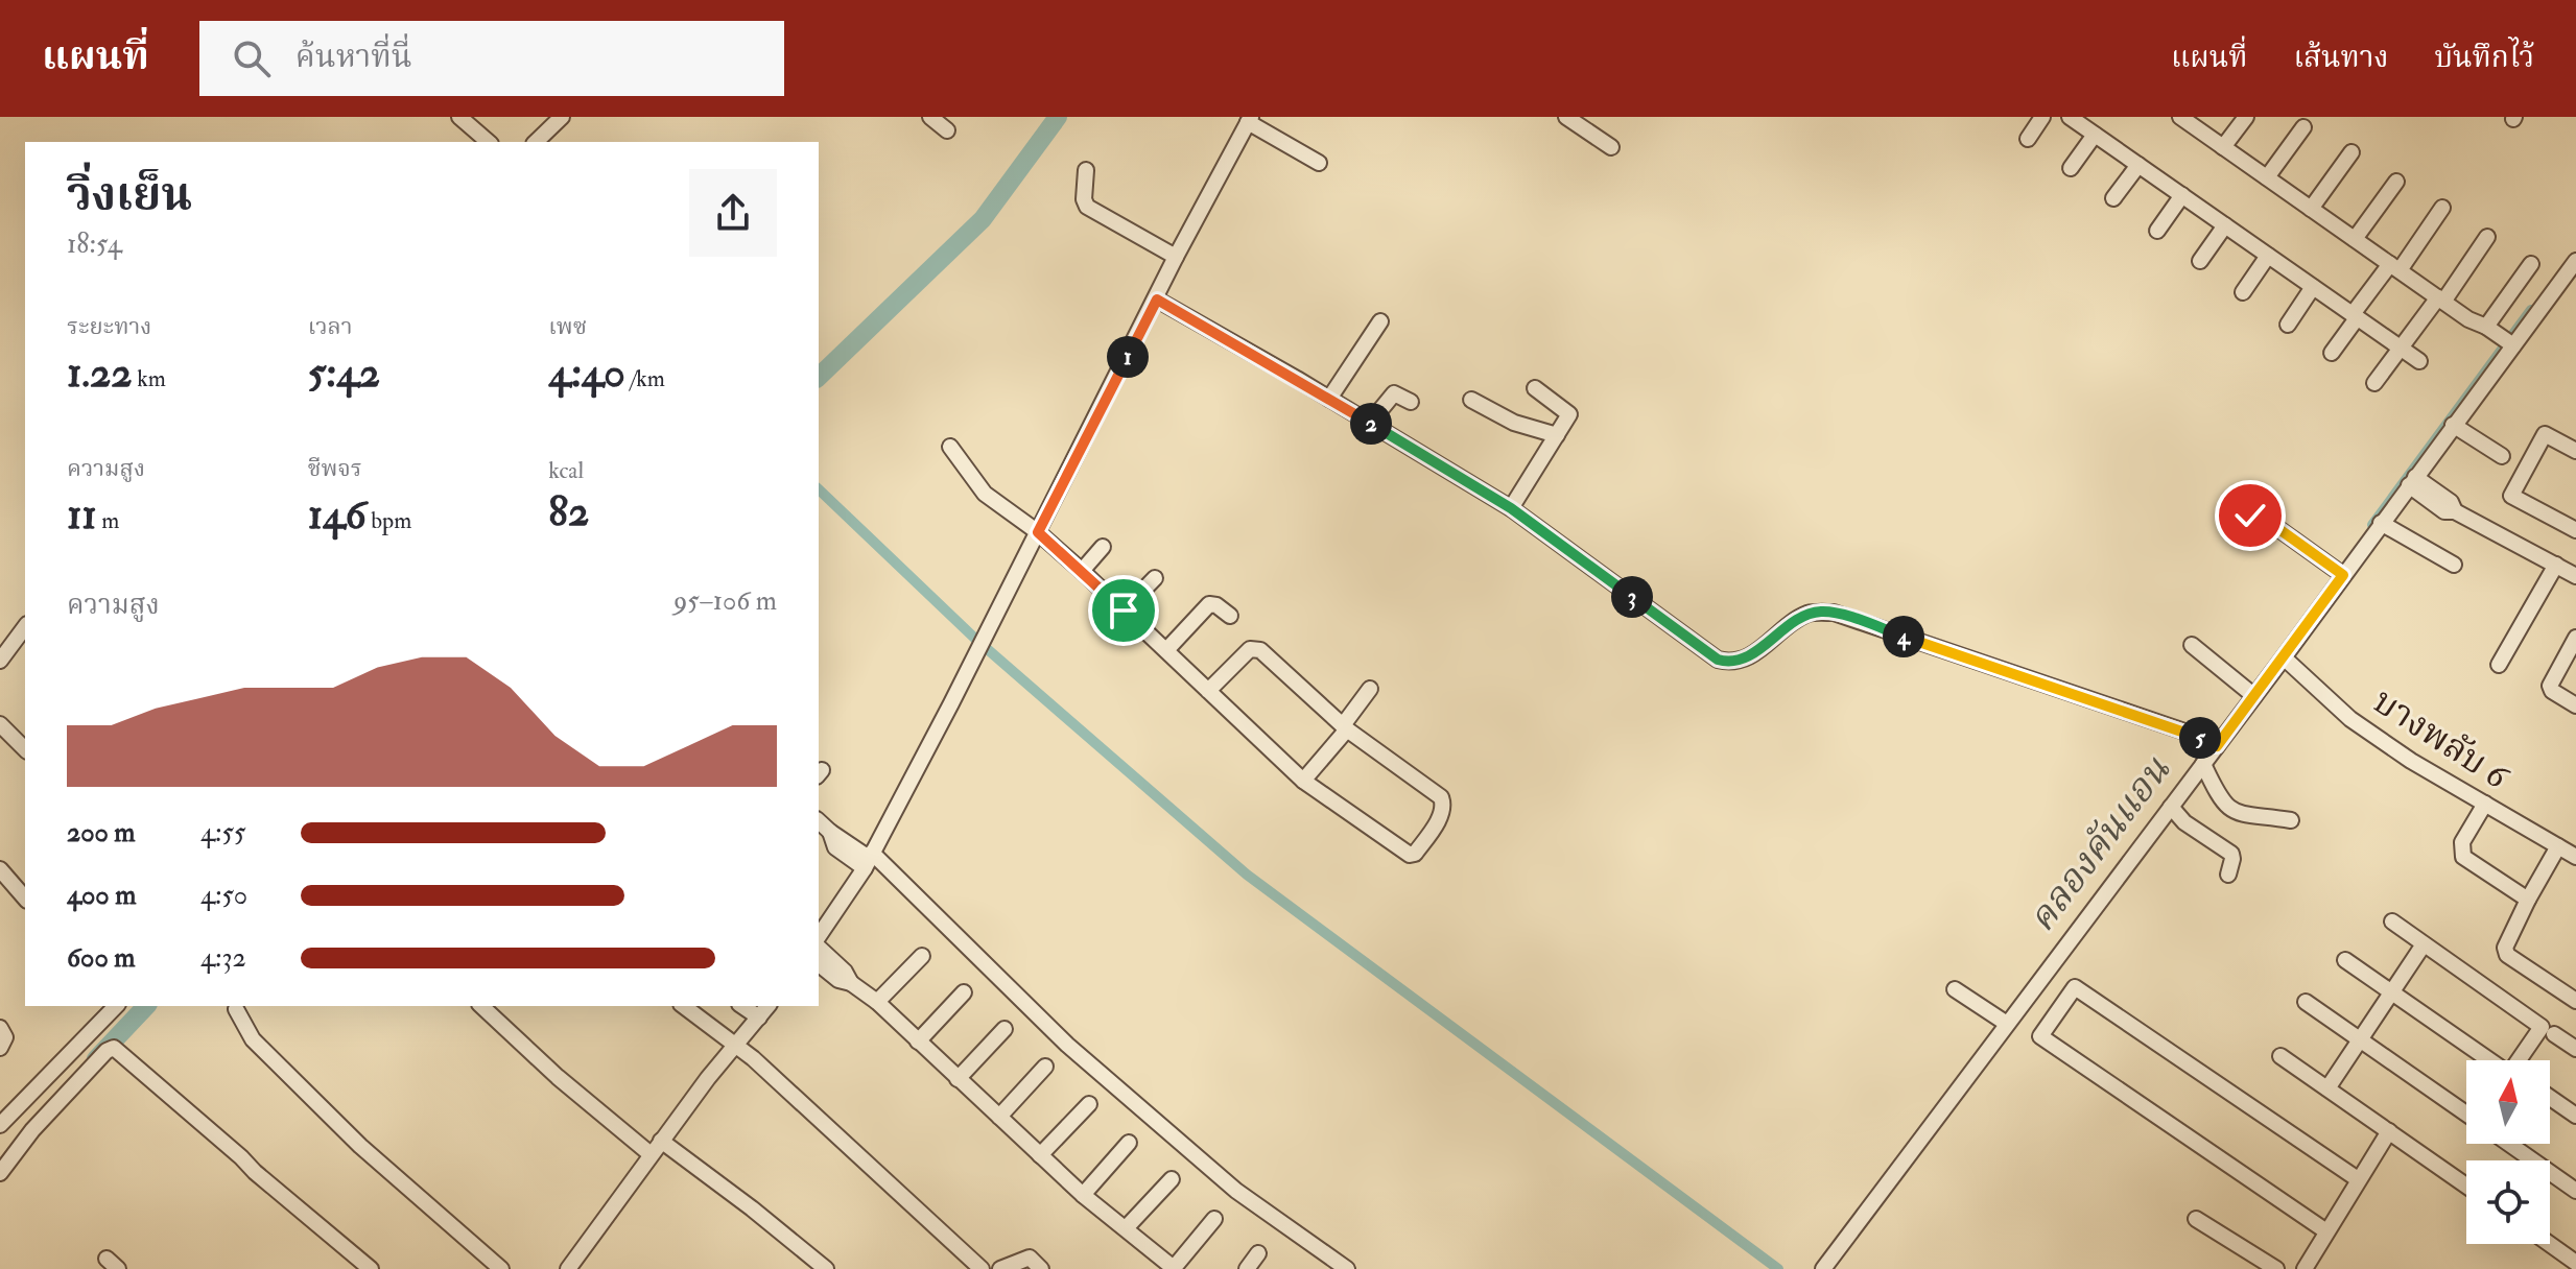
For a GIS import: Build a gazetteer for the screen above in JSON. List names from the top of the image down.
{
  "streets": {
    "street": ["บางพลับ 6"]
  },
  "water": ["คลองคันแอน"],
  "north": "top",
  "page": {
    "header": "แผนที่",
    "search": "ค้นหาที่นี่",
    "nav": ["แผนที่", "เส้นทาง", "บันทึกไว้"],
    "heading": ["วิ่งเย็น", "18:54"],
    "stats": [
      ["ระยะทาง", "1.22 km"],
      ["เวลา", "5:42"],
      ["เพซ", "4:40 /km"],
      ["ความสูง", "11 m"],
      ["ชีพจร", "146 bpm"],
      ["kcal", "82"]
    ],
    "pins": [
      "1",
      "2",
      "3",
      "4",
      "5"
    ],
    "chart": ["ความสูง", "95–106 m"],
    "list": [
      {
        "name": "200 m",
        "note": "4:55"
      },
      {
        "name": "400 m",
        "note": "4:50"
      },
      {
        "name": "600 m",
        "note": "4:32"
      }
    ]
  }
}
